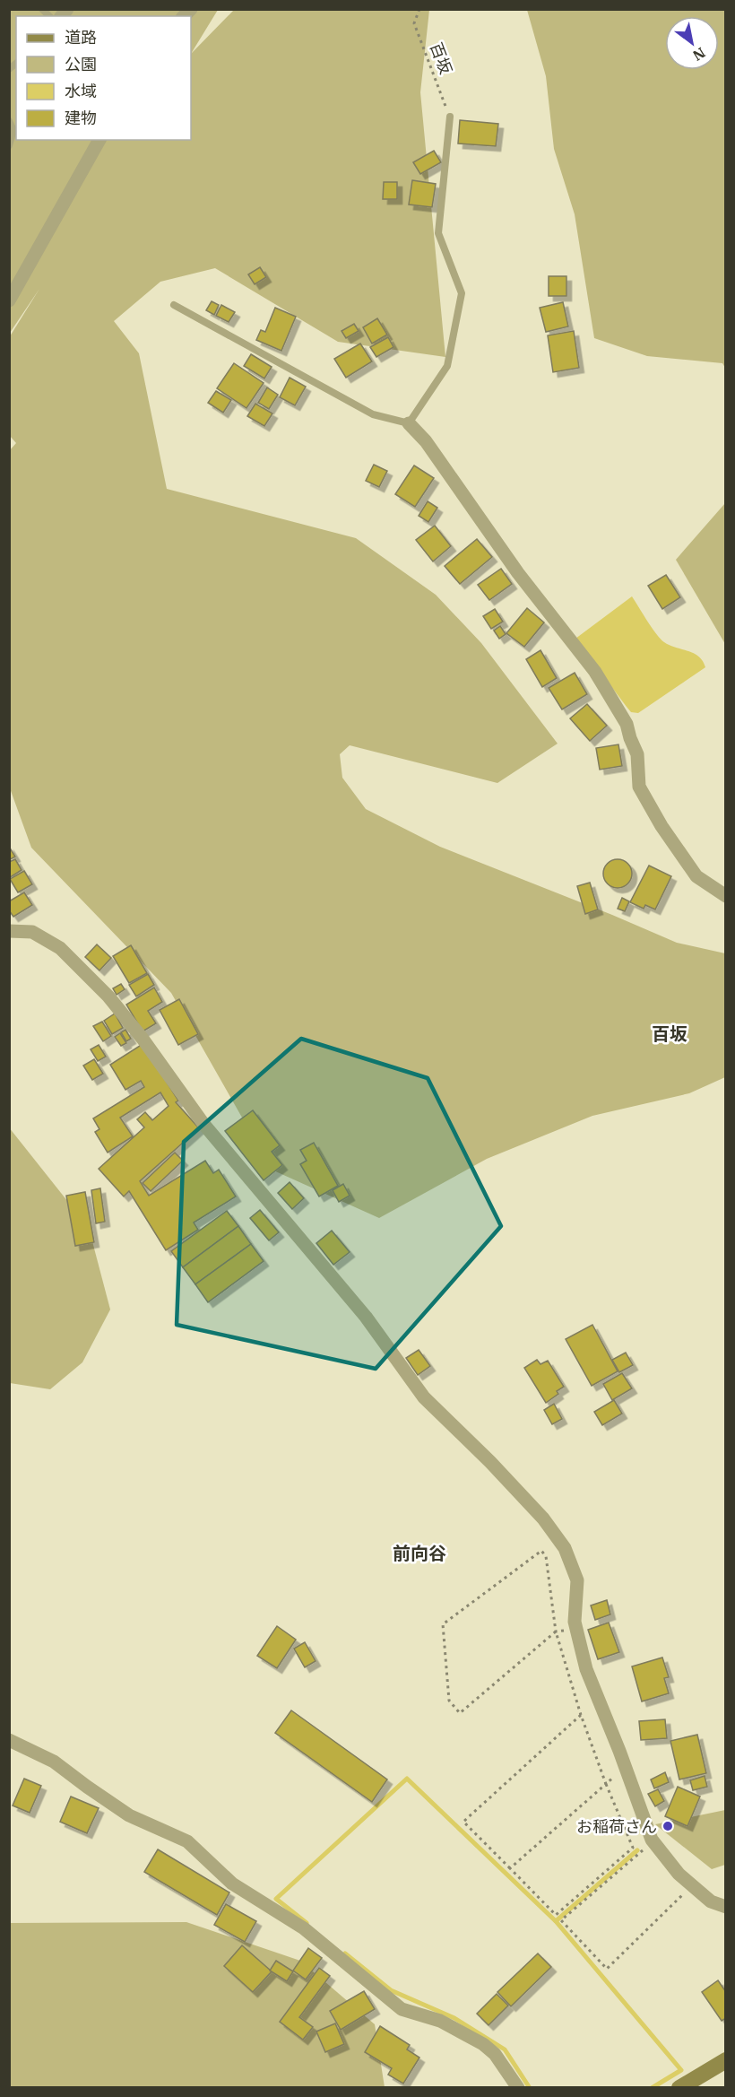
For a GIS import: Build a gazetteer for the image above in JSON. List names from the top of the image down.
{
  "streets": {
    "path": ["百坂"]
  },
  "districts": ["百坂", "前向谷"],
  "places": ["お稲荷さん"],
  "legend": [
    "道路",
    "公園",
    "水域",
    "建物"
  ],
  "north": "bottom right"
}
